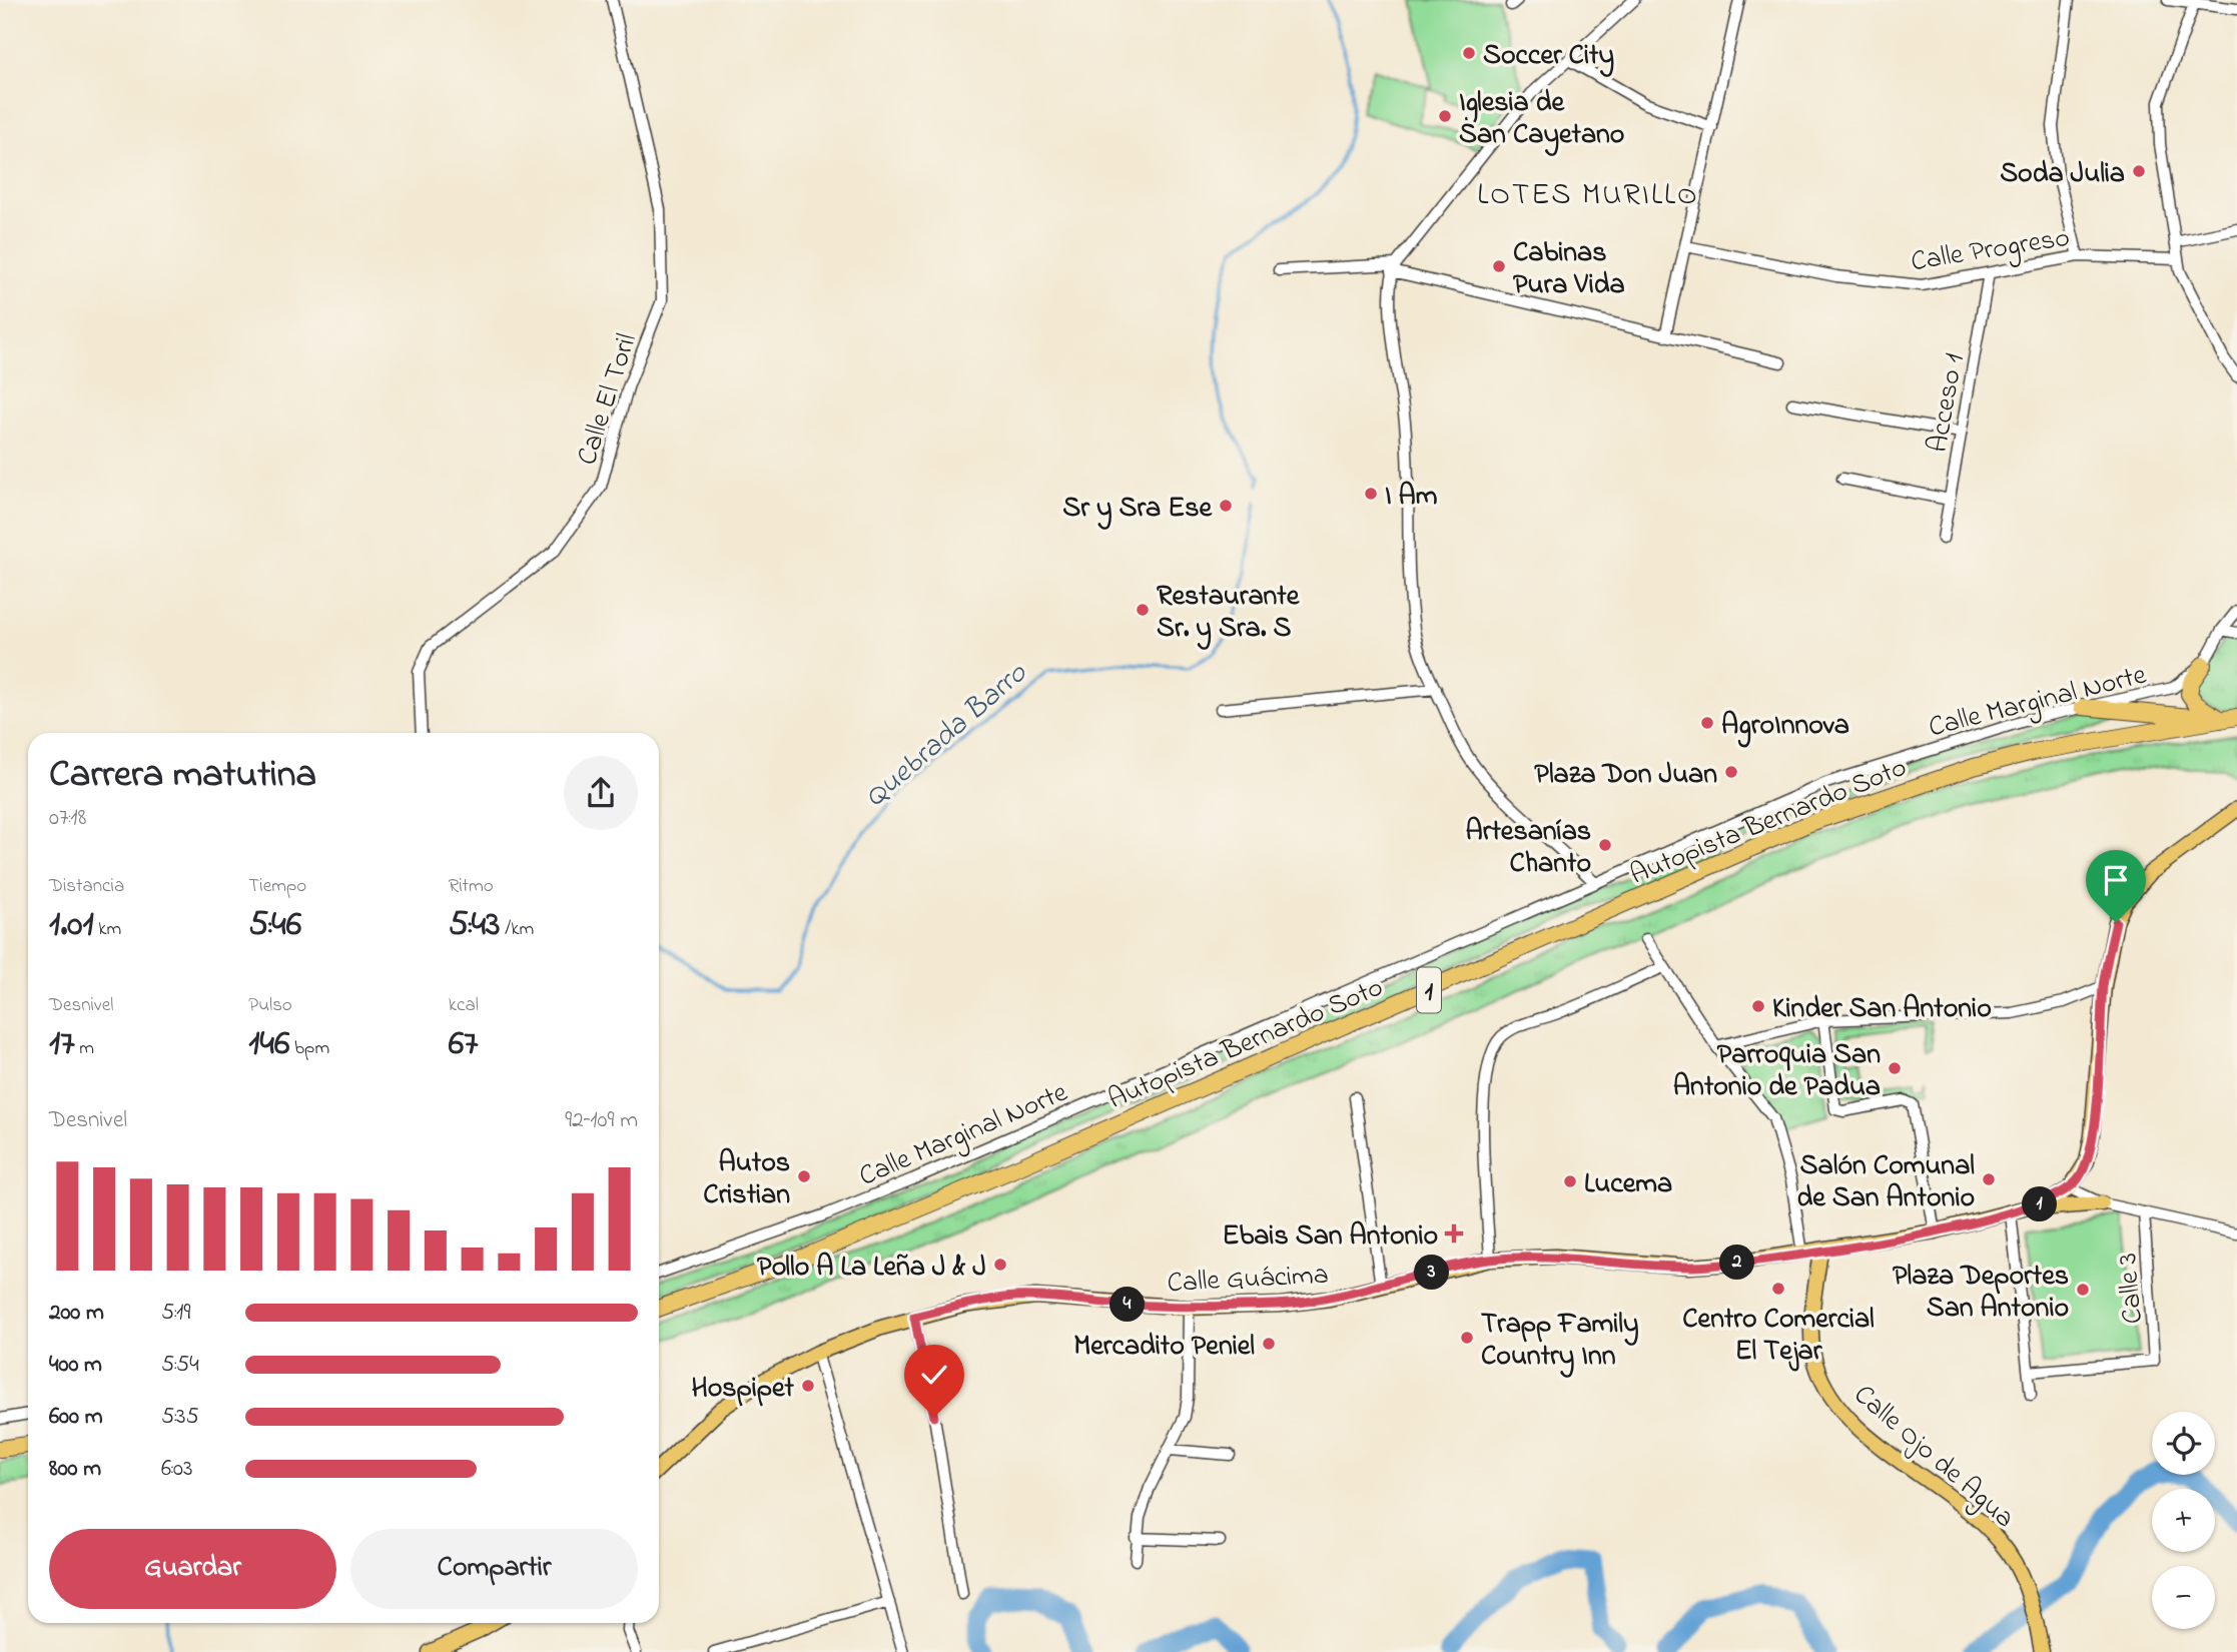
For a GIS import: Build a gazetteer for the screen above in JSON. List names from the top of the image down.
{
  "streets": {
    "highway": ["Autopista Bernardo Soto", "1"],
    "main road": ["Calle Guácima", "Calle Ojo de Agua"],
    "street": [
      "Calle Progreso",
      "Calle El Toril",
      "Acceso 1",
      "Calle Marginal Norte",
      "Calle 3"
    ]
  },
  "crossings": [
    ["Calle Progreso", "Acceso 1"],
    ["Calle Guácima", "Calle Ojo de Agua"]
  ],
  "districts": ["LOTES MURILLO"],
  "water": ["Quebrada Barro"],
  "places": {
    "other": [
      "Soccer City",
      "Iglesia de San Cayetano",
      "Soda Julia",
      "Cabinas Pura Vida",
      "I Am",
      "Sr y Sra Ese",
      "Restaurante Sr. y Sra. S",
      "AgroInnova",
      "Plaza Don Juan",
      "Artesanías Chanto",
      "Kinder San Antonio",
      "Parroquia San Antonio de Padua",
      "Autos Cristian",
      "Salón Comunal de San Antonio",
      "Lucema",
      "Pollo A La Leña J & J",
      "Centro Comercial El Tejar",
      "Plaza Deportes San Antonio",
      "Trapp Family Country Inn",
      "Mercadito Peniel",
      "Hospipet"
    ],
    "health": ["Ebais San Antonio"]
  },
  "page": {
    "heading": ["Carrera matutina", "07:18"],
    "stats": [
      ["Distancia", "1.01 km"],
      ["Tiempo", "5:46"],
      ["Ritmo", "5:43 /km"],
      ["Desnivel", "17 m"],
      ["Pulso", "146 bpm"],
      ["kcal", "67"]
    ],
    "chart": ["Desnivel", "92–109 m"],
    "pins": [
      "1",
      "2",
      "3",
      "4"
    ],
    "list": [
      {
        "name": "200 m",
        "note": "5:19"
      },
      {
        "name": "400 m",
        "note": "5:54"
      },
      {
        "name": "600 m",
        "note": "5:35"
      },
      {
        "name": "800 m",
        "note": "6:03"
      }
    ],
    "map_buttons": ["+", "−"],
    "buttons": ["Guardar", "Compartir"]
  }
}
